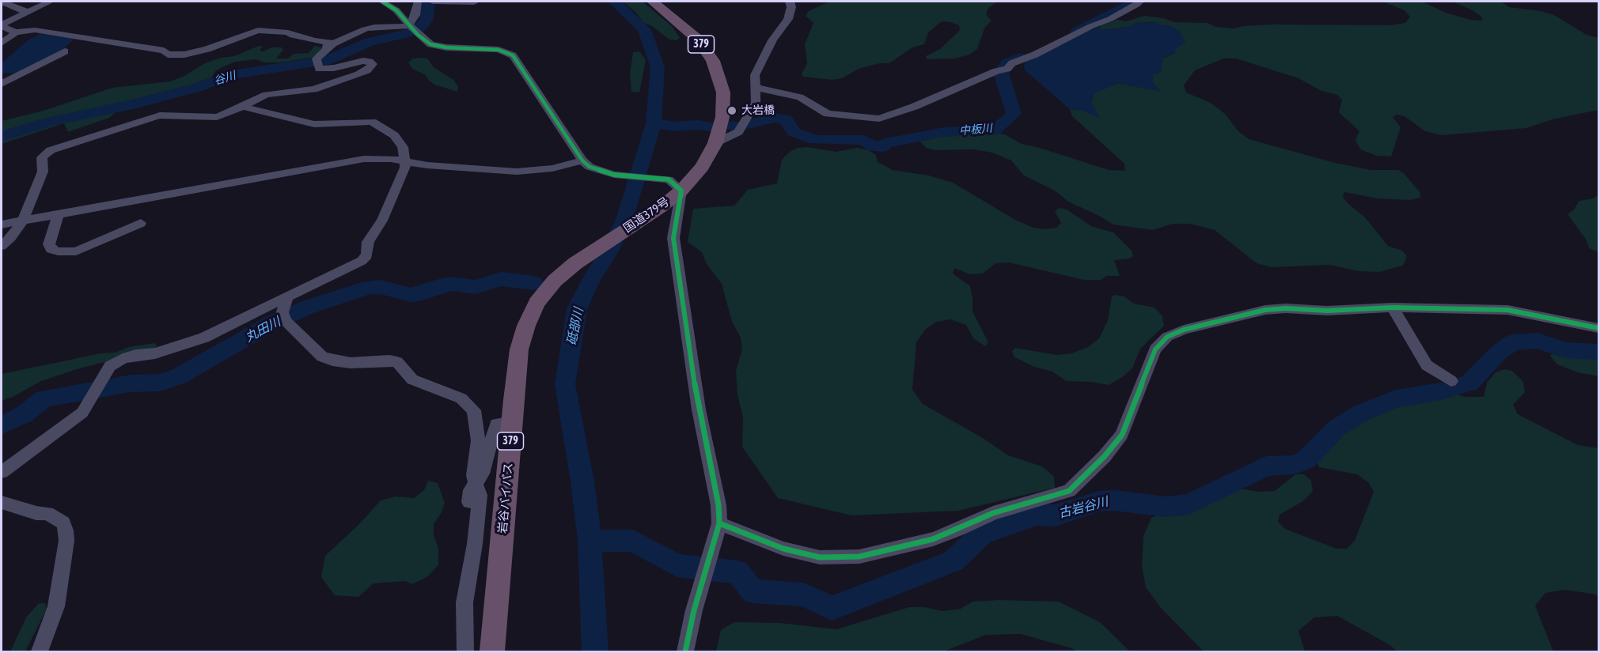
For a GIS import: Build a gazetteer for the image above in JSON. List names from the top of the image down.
{
  "streets": {
    "highway": ["379", "国道379号", "岩谷バイパス"]
  },
  "crossings": [
    ["国道379号", "岩谷バイパス"]
  ],
  "water": [
    "谷川",
    "中板川",
    "砥部川",
    "丸田川",
    "古岩谷川"
  ],
  "places": ["大岩橋"]
}
